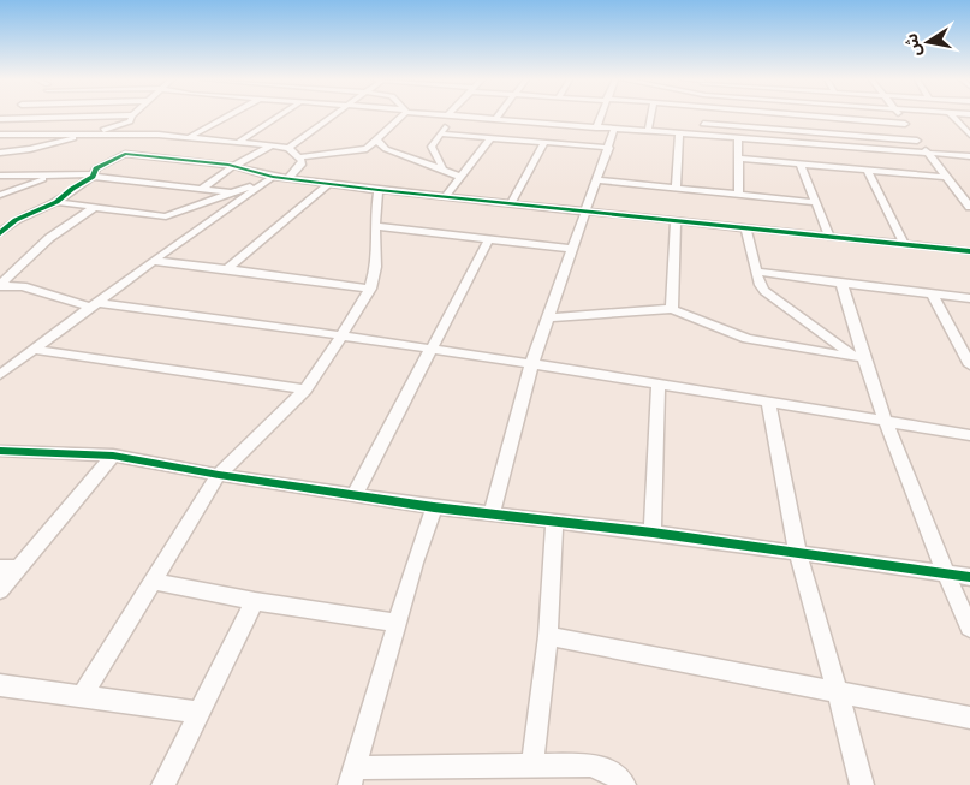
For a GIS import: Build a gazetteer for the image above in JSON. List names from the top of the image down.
{
  "north": "left"
}
